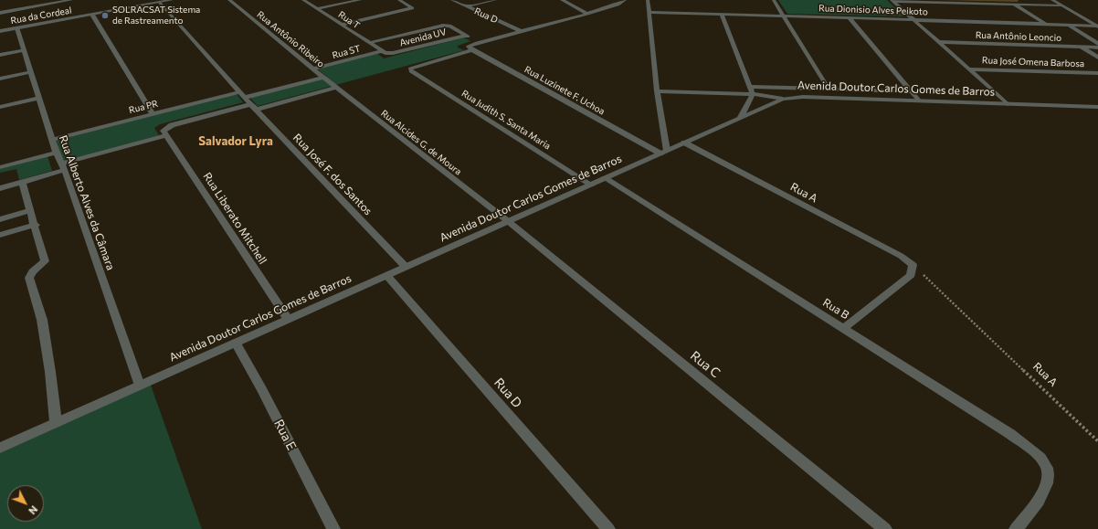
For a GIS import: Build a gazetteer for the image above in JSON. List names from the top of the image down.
{
  "streets": {
    "street": [
      "Rua Dionisio Alves Peikoto",
      "Rua da Cordeal",
      "Rua D",
      "Rua T",
      "Rua Antônio Leoncio",
      "Avenida UV",
      "Rua Antônio Ribeiro",
      "Rua ST",
      "Rua José Omena Barbosa",
      "Avenida Doutor Carlos Gomes de Barros",
      "Rua Luzinete F. Uchoa",
      "Rua PR",
      "Rua Judith S. Santa Maria",
      "Rua Alcides G. de Moura",
      "Rua José F. dos Santos",
      "Rua A",
      "Rua Alberto Alves da Câmara",
      "Rua Liberato Mitchell",
      "Rua B",
      "Rua C",
      "Rua E"
    ]
  },
  "crossings": [
    ["Rua da Cordeal", "Rua José F. dos Santos"],
    ["Rua da Cordeal", "Rua Alberto Alves da Câmara"],
    ["Rua D", "Avenida Doutor Carlos Gomes de Barros"],
    ["Rua T", "Avenida UV"],
    ["Rua T", "Rua ST"],
    ["Avenida UV", "Rua ST"],
    ["Rua Antônio Ribeiro", "Rua ST"],
    ["Rua Antônio Ribeiro", "Rua PR"],
    ["Rua Antônio Ribeiro", "Rua Alcides G. de Moura"],
    ["Avenida Doutor Carlos Gomes de Barros", "Rua Luzinete F. Uchoa"],
    ["Avenida Doutor Carlos Gomes de Barros", "Rua Judith S. Santa Maria"],
    ["Avenida Doutor Carlos Gomes de Barros", "Rua Alcides G. de Moura"],
    ["Avenida Doutor Carlos Gomes de Barros", "Rua José F. dos Santos"],
    ["Avenida Doutor Carlos Gomes de Barros", "Rua A"],
    ["Avenida Doutor Carlos Gomes de Barros", "Rua Alberto Alves da Câmara"],
    ["Avenida Doutor Carlos Gomes de Barros", "Rua Liberato Mitchell"],
    ["Avenida Doutor Carlos Gomes de Barros", "Rua B"],
    ["Avenida Doutor Carlos Gomes de Barros", "Rua C"],
    ["Avenida Doutor Carlos Gomes de Barros", "Rua E"],
    ["Rua Luzinete F. Uchoa", "Rua Judith S. Santa Maria"],
    ["Rua PR", "Rua Alcides G. de Moura"],
    ["Rua PR", "Rua José F. dos Santos"],
    ["Rua PR", "Rua Alberto Alves da Câmara"],
    ["Rua Alcides G. de Moura", "Rua C"]
  ],
  "districts": ["Salvador Lyra"],
  "places": ["SOLRACSAT Sistema de Rastreamento"],
  "north": "bottom right"
}
